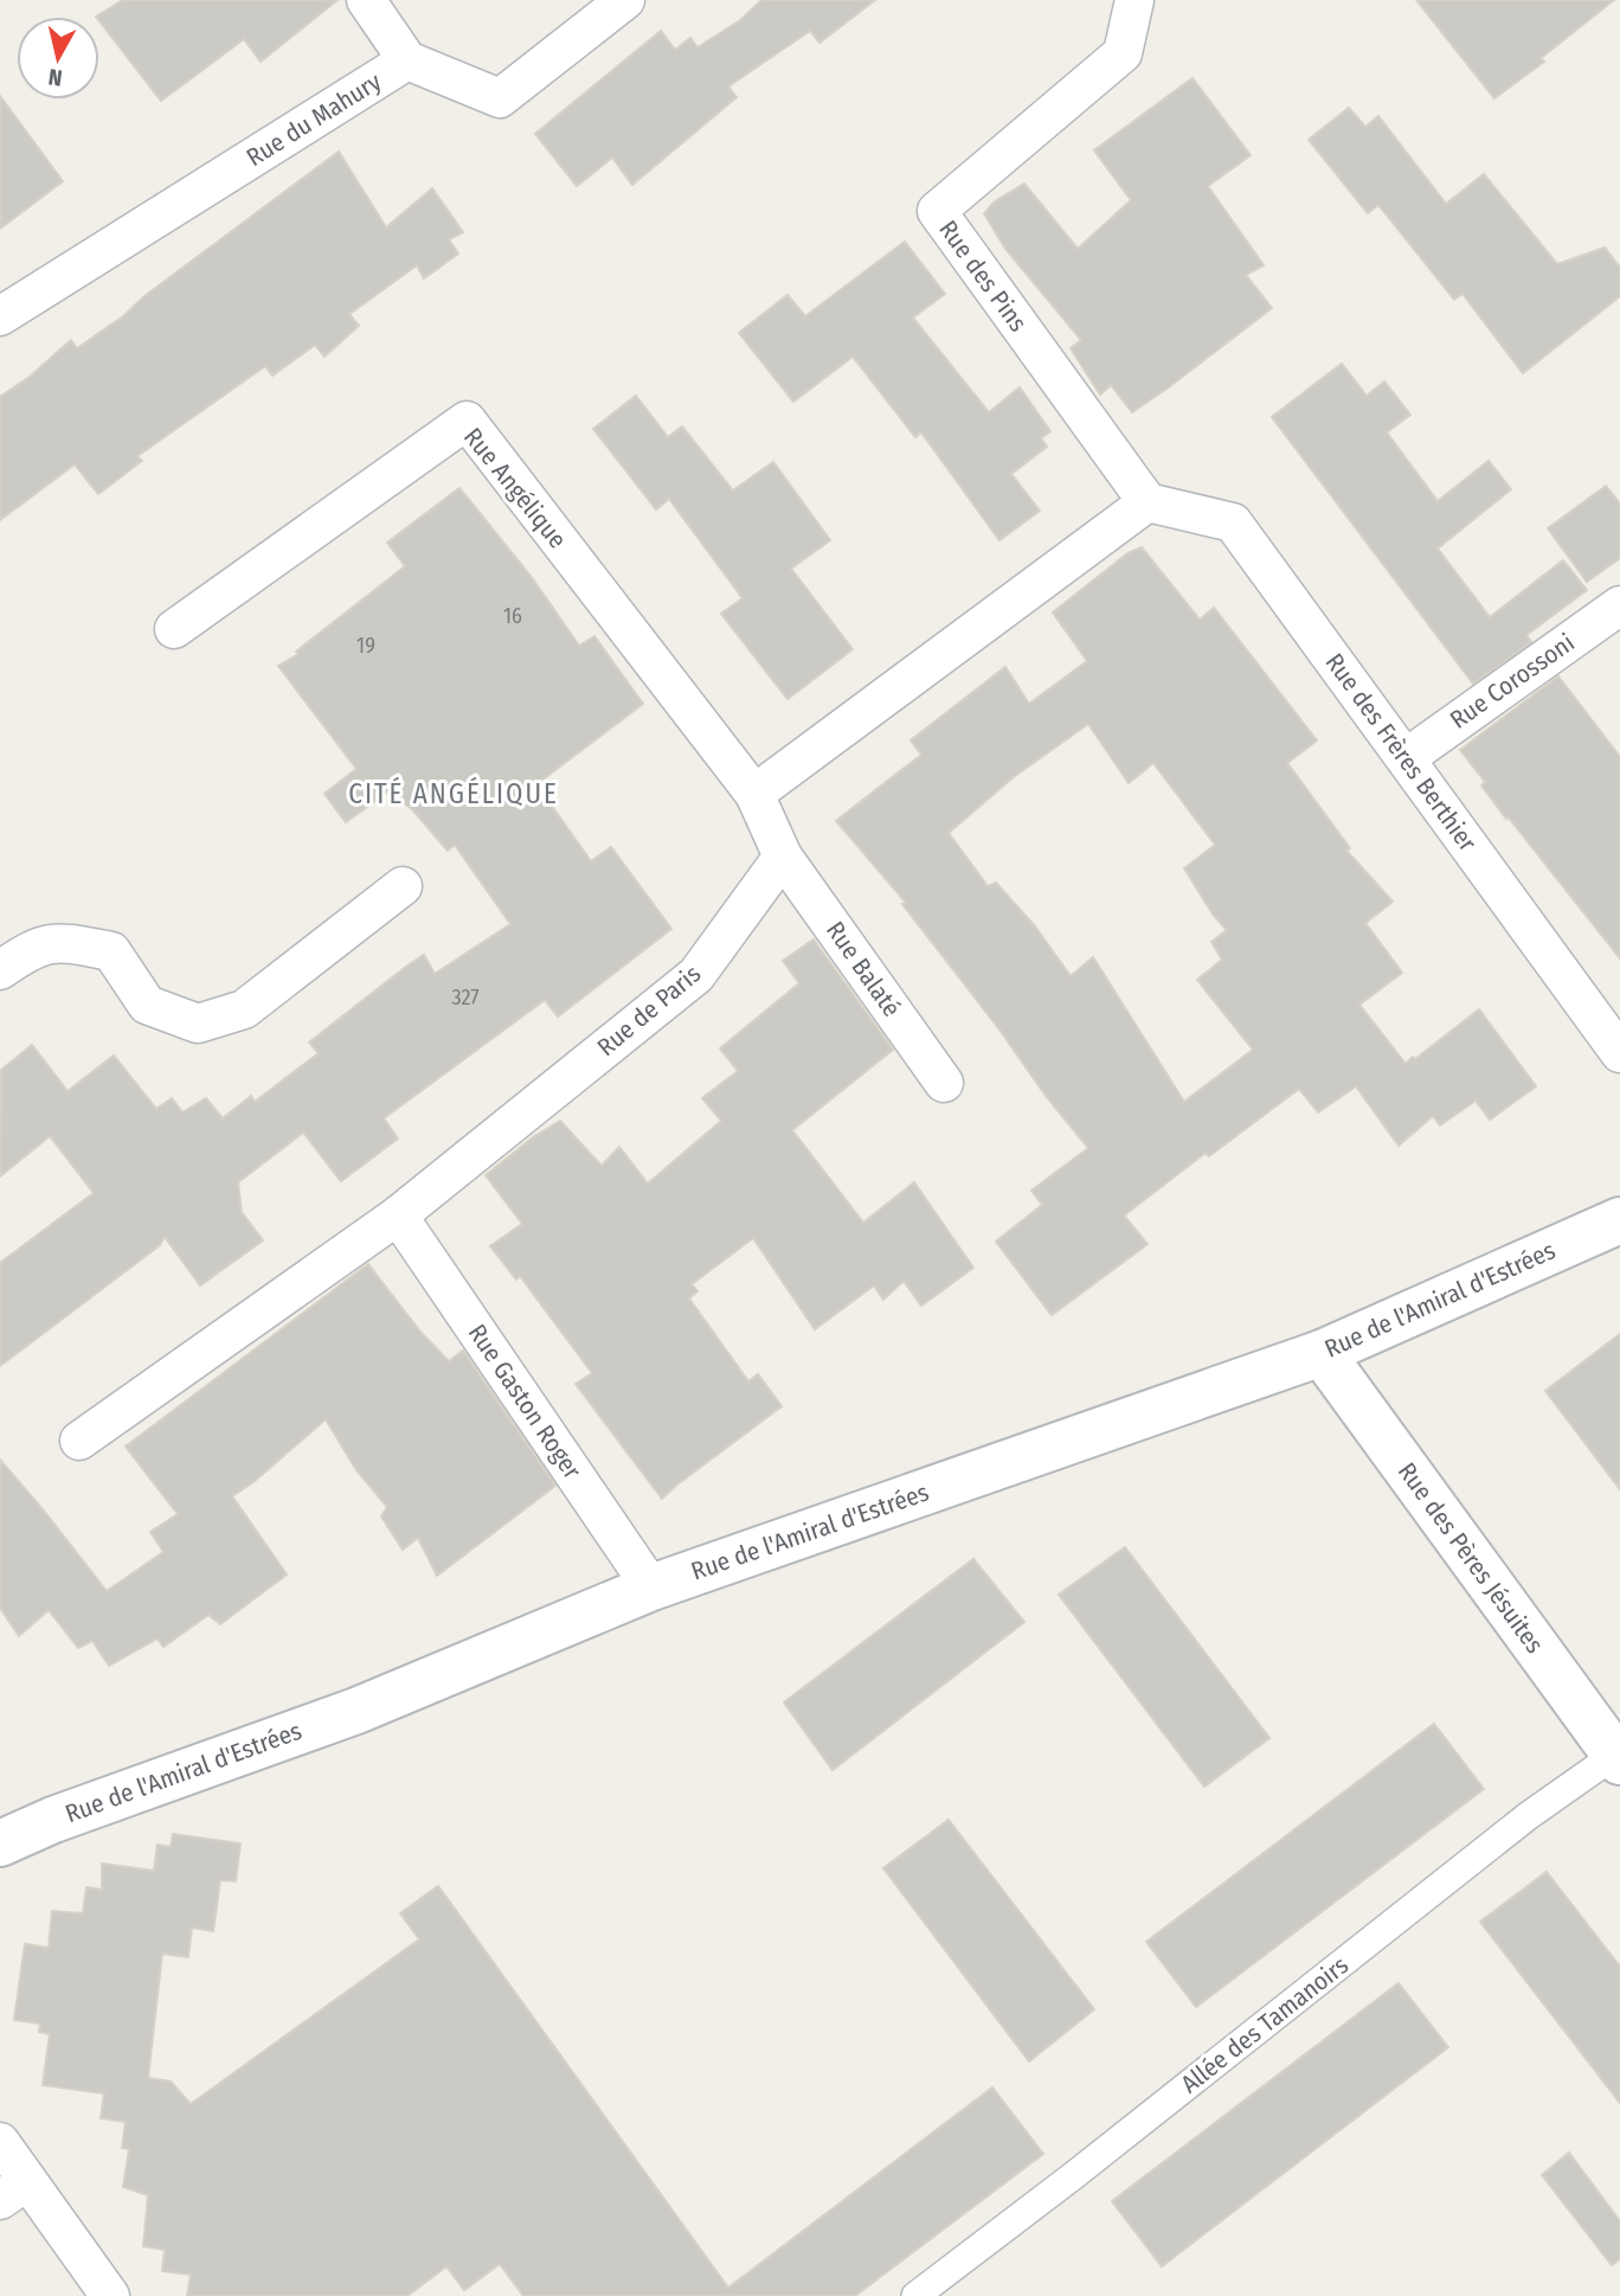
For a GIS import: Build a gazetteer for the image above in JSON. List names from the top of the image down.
{
  "streets": {
    "street": [
      "Rue du Mahury",
      "Rue des Pins",
      "Rue Angélique",
      "Rue Corossoni",
      "Rue des Frères Berthier",
      "Rue Balaté",
      "Rue de Paris",
      "Rue de l'Amiral d'Estrées",
      "Rue Gaston Roger",
      "Rue des Pères Jésuites",
      "Allée des Tamanoirs"
    ]
  },
  "crossings": [
    ["Rue des Pins", "Rue des Frères Berthier"],
    ["Rue Corossoni", "Rue des Frères Berthier"],
    ["Rue Balaté", "Rue de Paris"],
    ["Rue de Paris", "Rue Gaston Roger"],
    ["Rue de l'Amiral d'Estrées", "Rue Gaston Roger"],
    ["Rue de l'Amiral d'Estrées", "Rue des Pères Jésuites"],
    ["Rue des Pères Jésuites", "Allée des Tamanoirs"]
  ],
  "districts": ["CITÉ ANGÉLIQUE"],
  "house_numbers": ["16", "19", "327"],
  "north": "bottom"
}
